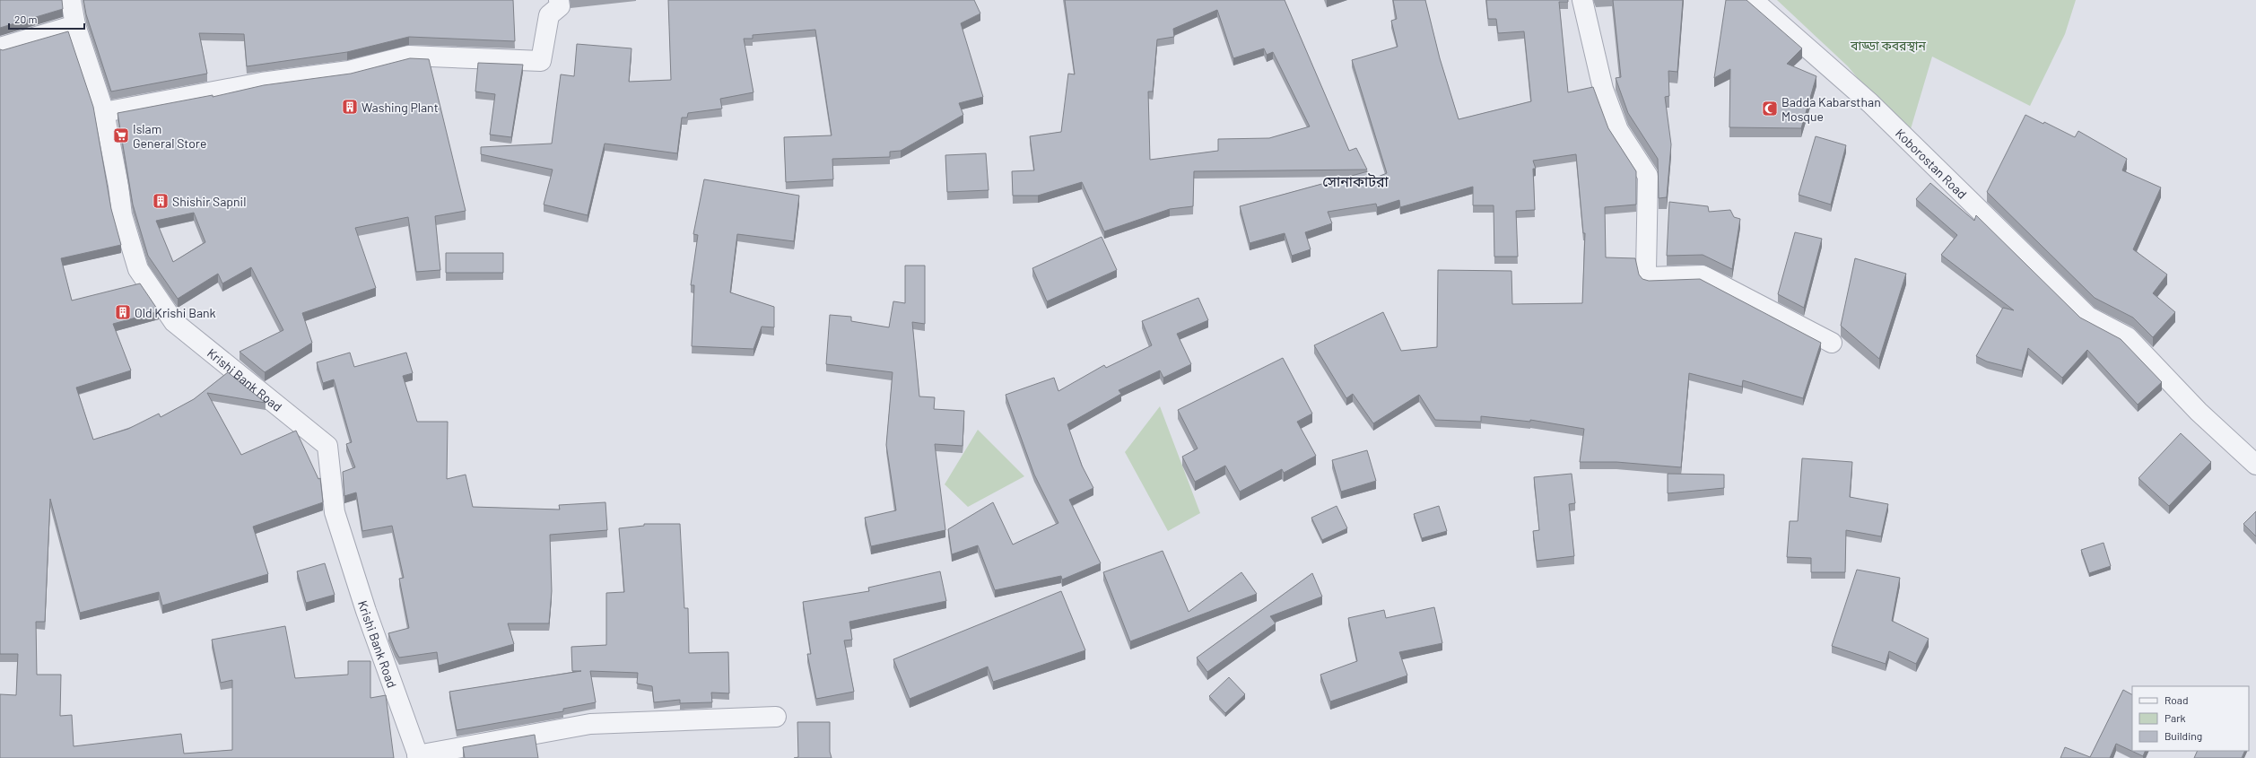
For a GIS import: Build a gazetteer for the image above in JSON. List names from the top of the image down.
{
  "streets": {
    "street": ["Koborostan Road", "Krishi Bank Road"]
  },
  "districts": ["সোনাকাটরা"],
  "parks": ["বাড্ডা কবরস্থান"],
  "places": {
    "building": ["Washing Plant", "Shishir Sapnil", "Old Krishi Bank"],
    "mosque": ["Badda Kabarsthan Mosque"],
    "supermarket": ["Islam General Store"]
  },
  "legend": ["Road", "Park", "Building"],
  "scale_bar": "20 m"
}
